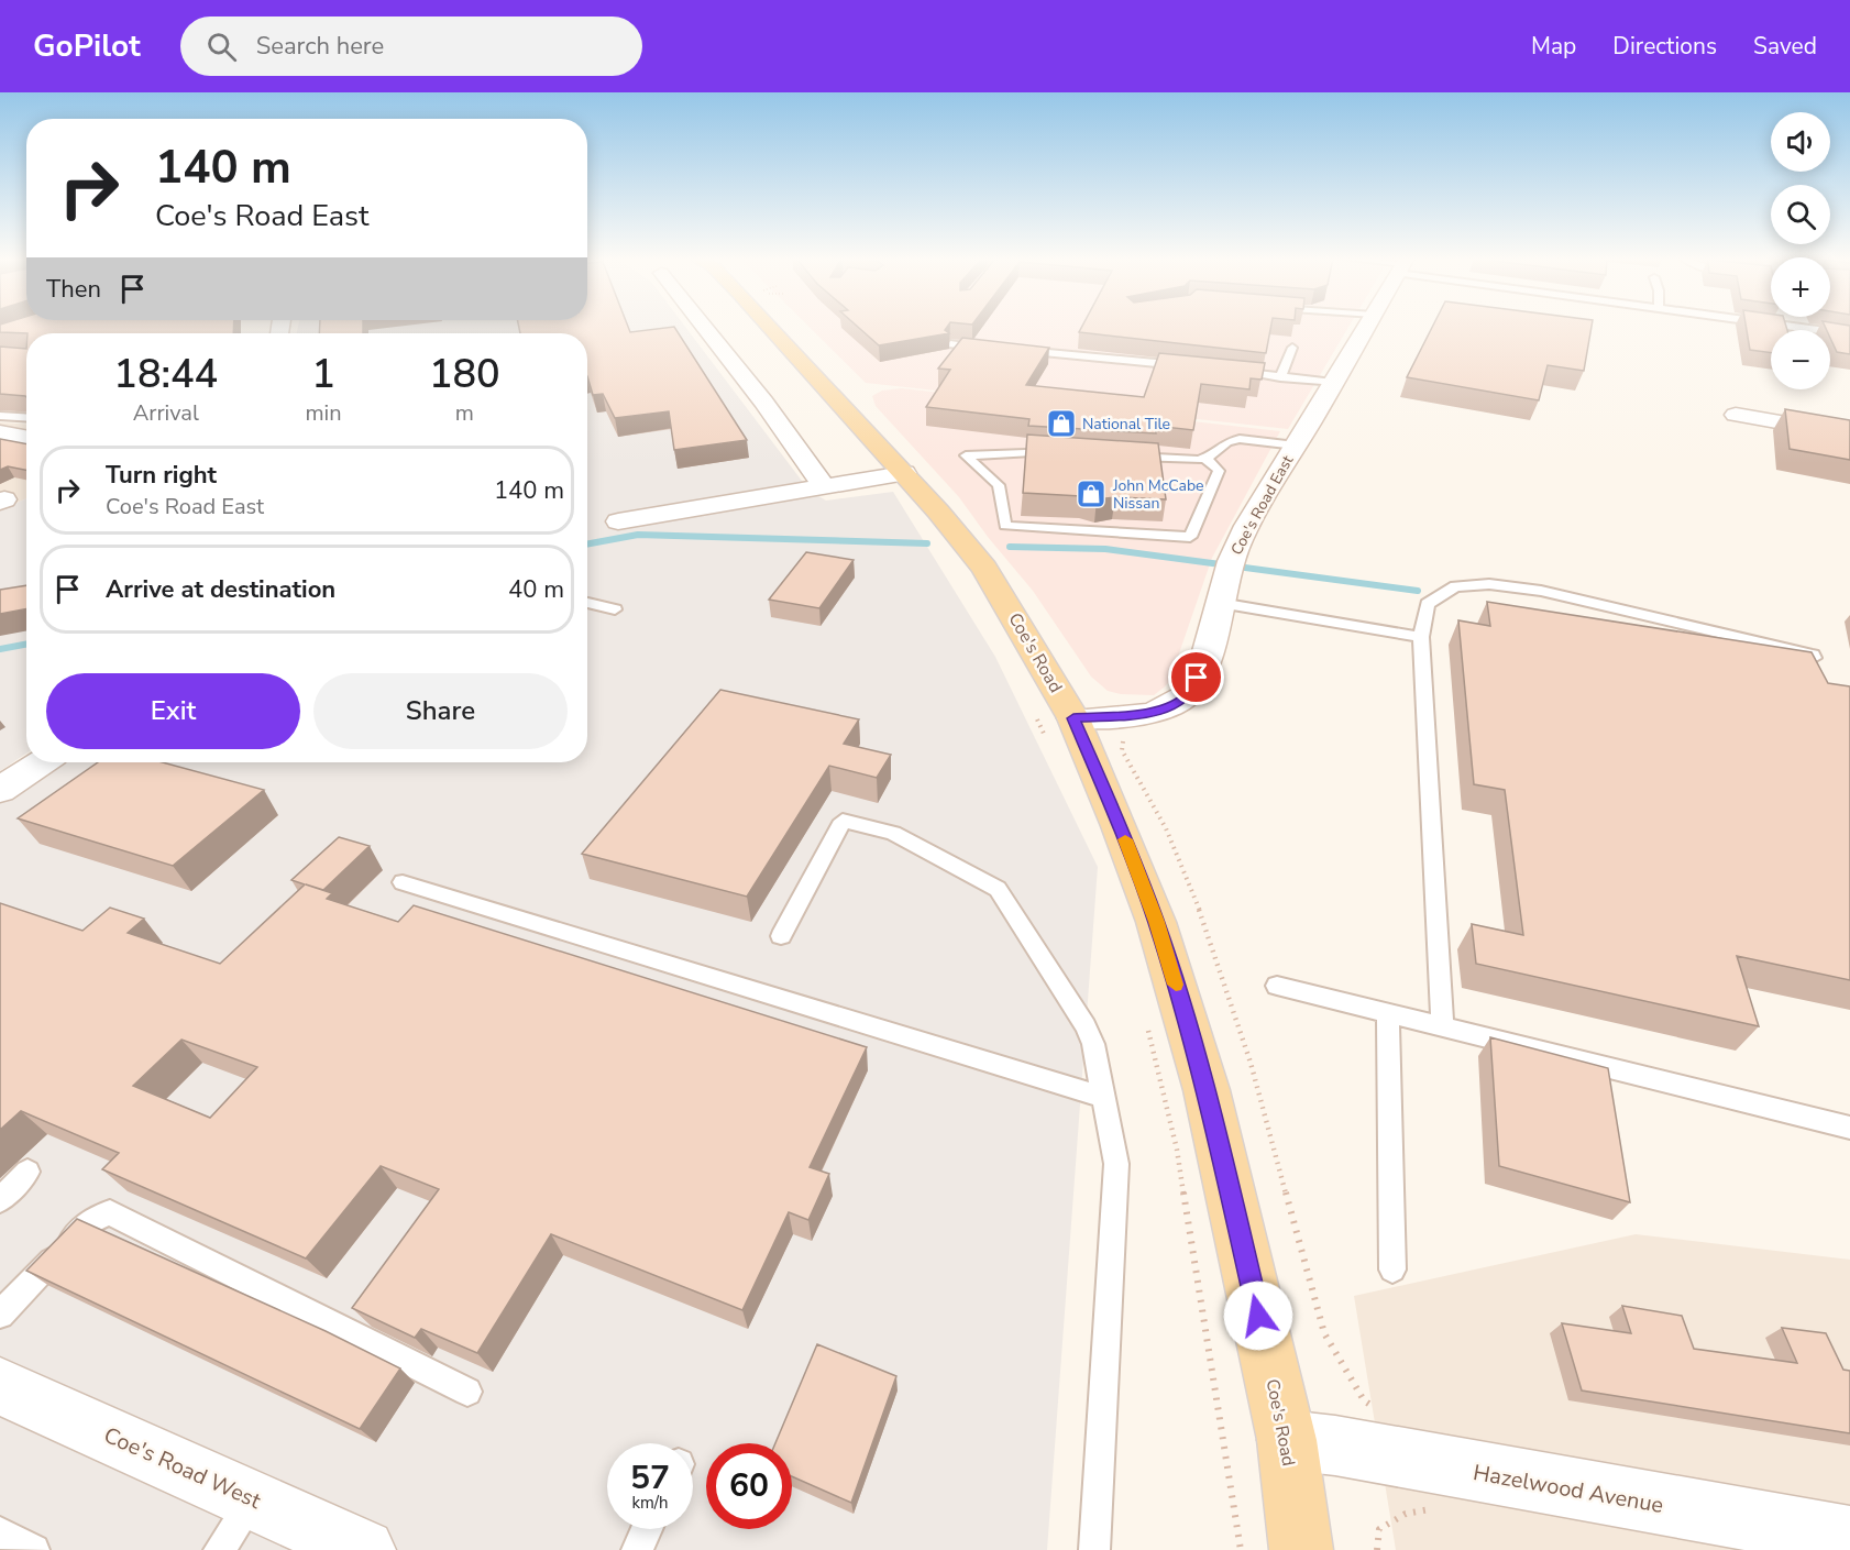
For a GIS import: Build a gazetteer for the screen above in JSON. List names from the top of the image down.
{
  "streets": {
    "main road": ["Coe's Road"],
    "street": ["Coe's Road East", "Coe's Road West", "Hazelwood Avenue"]
  },
  "crossings": [
    ["Coe's Road East", "Coe's Road"],
    ["Coe's Road", "Hazelwood Avenue"]
  ],
  "places": {
    "shop": ["National Tile", "John McCabe Nissan"]
  },
  "page": {
    "header": "GoPilot",
    "search": "Search here",
    "nav": ["Map", "Directions", "Saved"],
    "map_buttons": ["+", "−"],
    "turn": ["140 m", "Coe's Road East"],
    "then": "Then",
    "eta": [
      "18:44",
      "Arrival",
      "1",
      "min",
      "180",
      "m"
    ],
    "list": [
      {
        "name": "Turn right",
        "note": "Coe's Road East",
        "value": "140 m"
      },
      {
        "name": "Arrive at destination",
        "value": "40 m"
      }
    ],
    "buttons": ["Exit", "Share"],
    "speed": "57 km/h",
    "limit": "60"
  }
}
